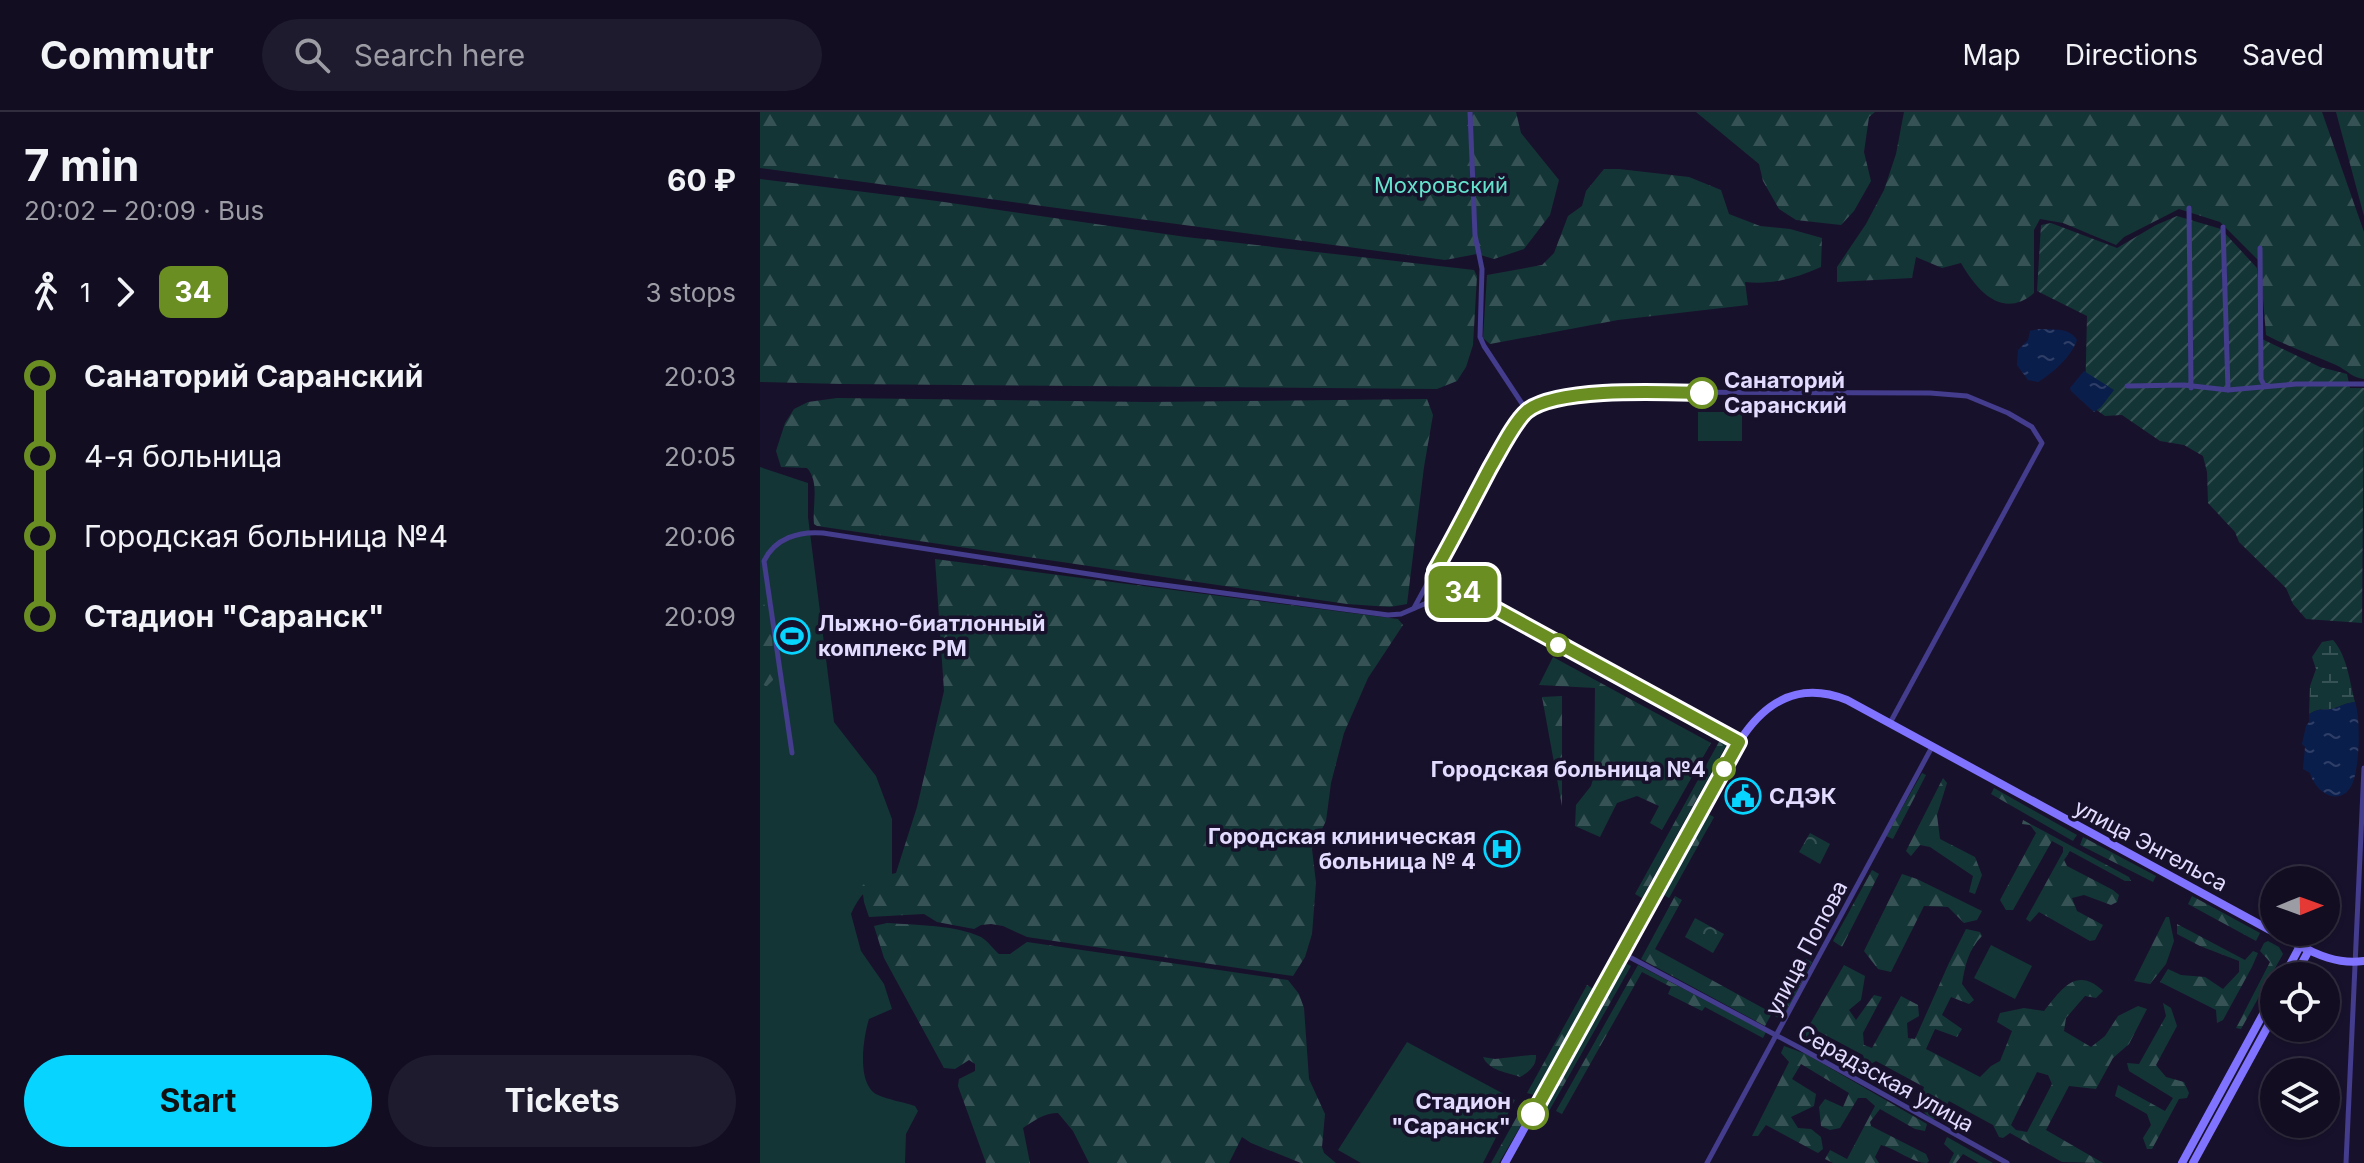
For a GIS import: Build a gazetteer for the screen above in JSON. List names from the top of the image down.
{
  "streets": {
    "main road": ["улица Энгельса"],
    "street": ["улица Попова", "Серадзская улица"]
  },
  "crossings": [
    ["улица Энгельса", "улица Попова"],
    ["улица Попова", "Серадзская улица"]
  ],
  "parks": ["Мохровский"],
  "places": {
    "other": ["Санаторий Саранский", "Городская больница №4", "Стадион \"Саранск\""],
    "sports": ["Лыжно-биатлонный комплекс РМ"],
    "public building": ["СДЭК"],
    "hospital": ["Городская клиническая больница № 4"]
  },
  "lines": ["bus line 34"],
  "north": "right",
  "page": {
    "header": "Commutr",
    "search": "Search here",
    "nav": ["Map", "Directions", "Saved"],
    "heading": ["7 min", "20:02 – 20:09 · Bus", "60 ₽"],
    "on_map": "34",
    "legs": ["1", "34", "3 stops"],
    "list": [
      {
        "name": "Санаторий Саранский",
        "value": "20:03"
      },
      {
        "name": "4-я больница",
        "value": "20:05"
      },
      {
        "name": "Городская больница №4",
        "value": "20:06"
      },
      {
        "name": "Стадион \"Саранск\"",
        "value": "20:09"
      }
    ],
    "buttons": ["Start", "Tickets"]
  }
}
